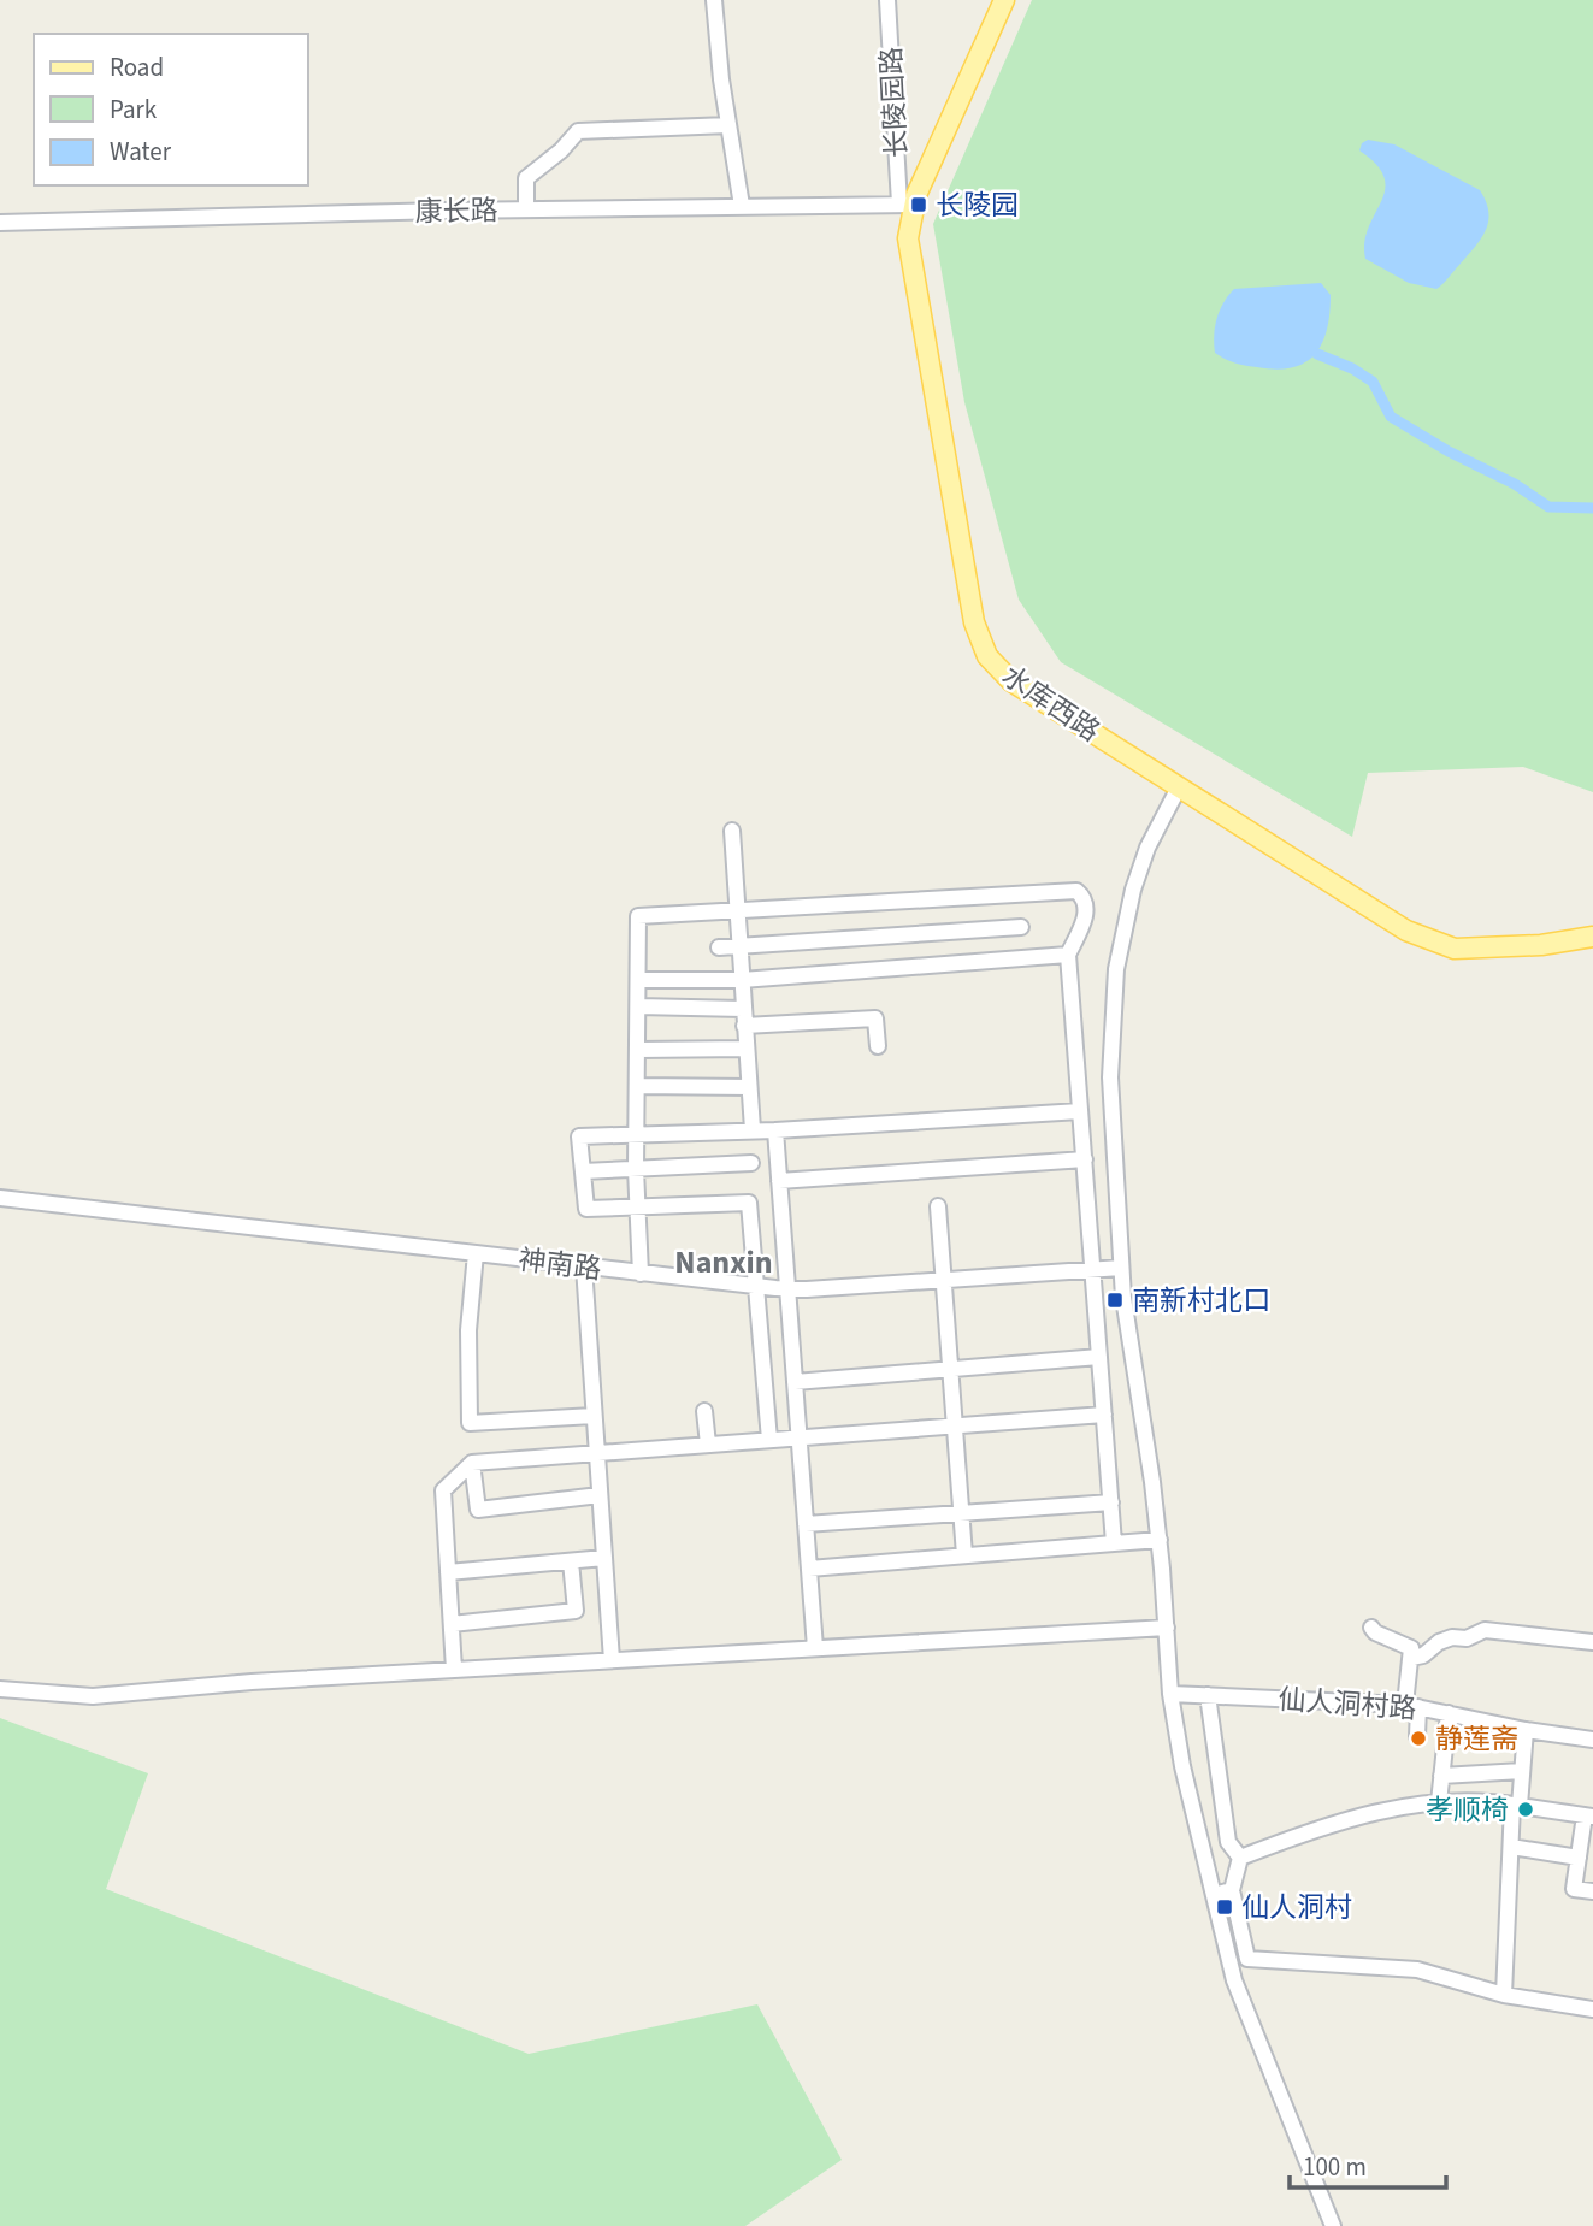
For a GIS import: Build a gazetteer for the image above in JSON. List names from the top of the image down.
{
  "streets": {
    "main road": ["水库西路"],
    "street": [
      "长陵园路",
      "康长路",
      "神南路",
      "仙人洞村路"
    ]
  },
  "crossings": [
    ["长陵园路", "康长路"],
    ["长陵园路", "水库西路"],
    ["康长路", "水库西路"]
  ],
  "districts": ["Nanxin"],
  "places": {
    "transit": ["长陵园", "南新村北口", "仙人洞村"],
    "other": ["静莲斋", "孝顺椅"]
  },
  "legend": ["Road", "Park", "Water"],
  "scale_bar": "100 m"
}
